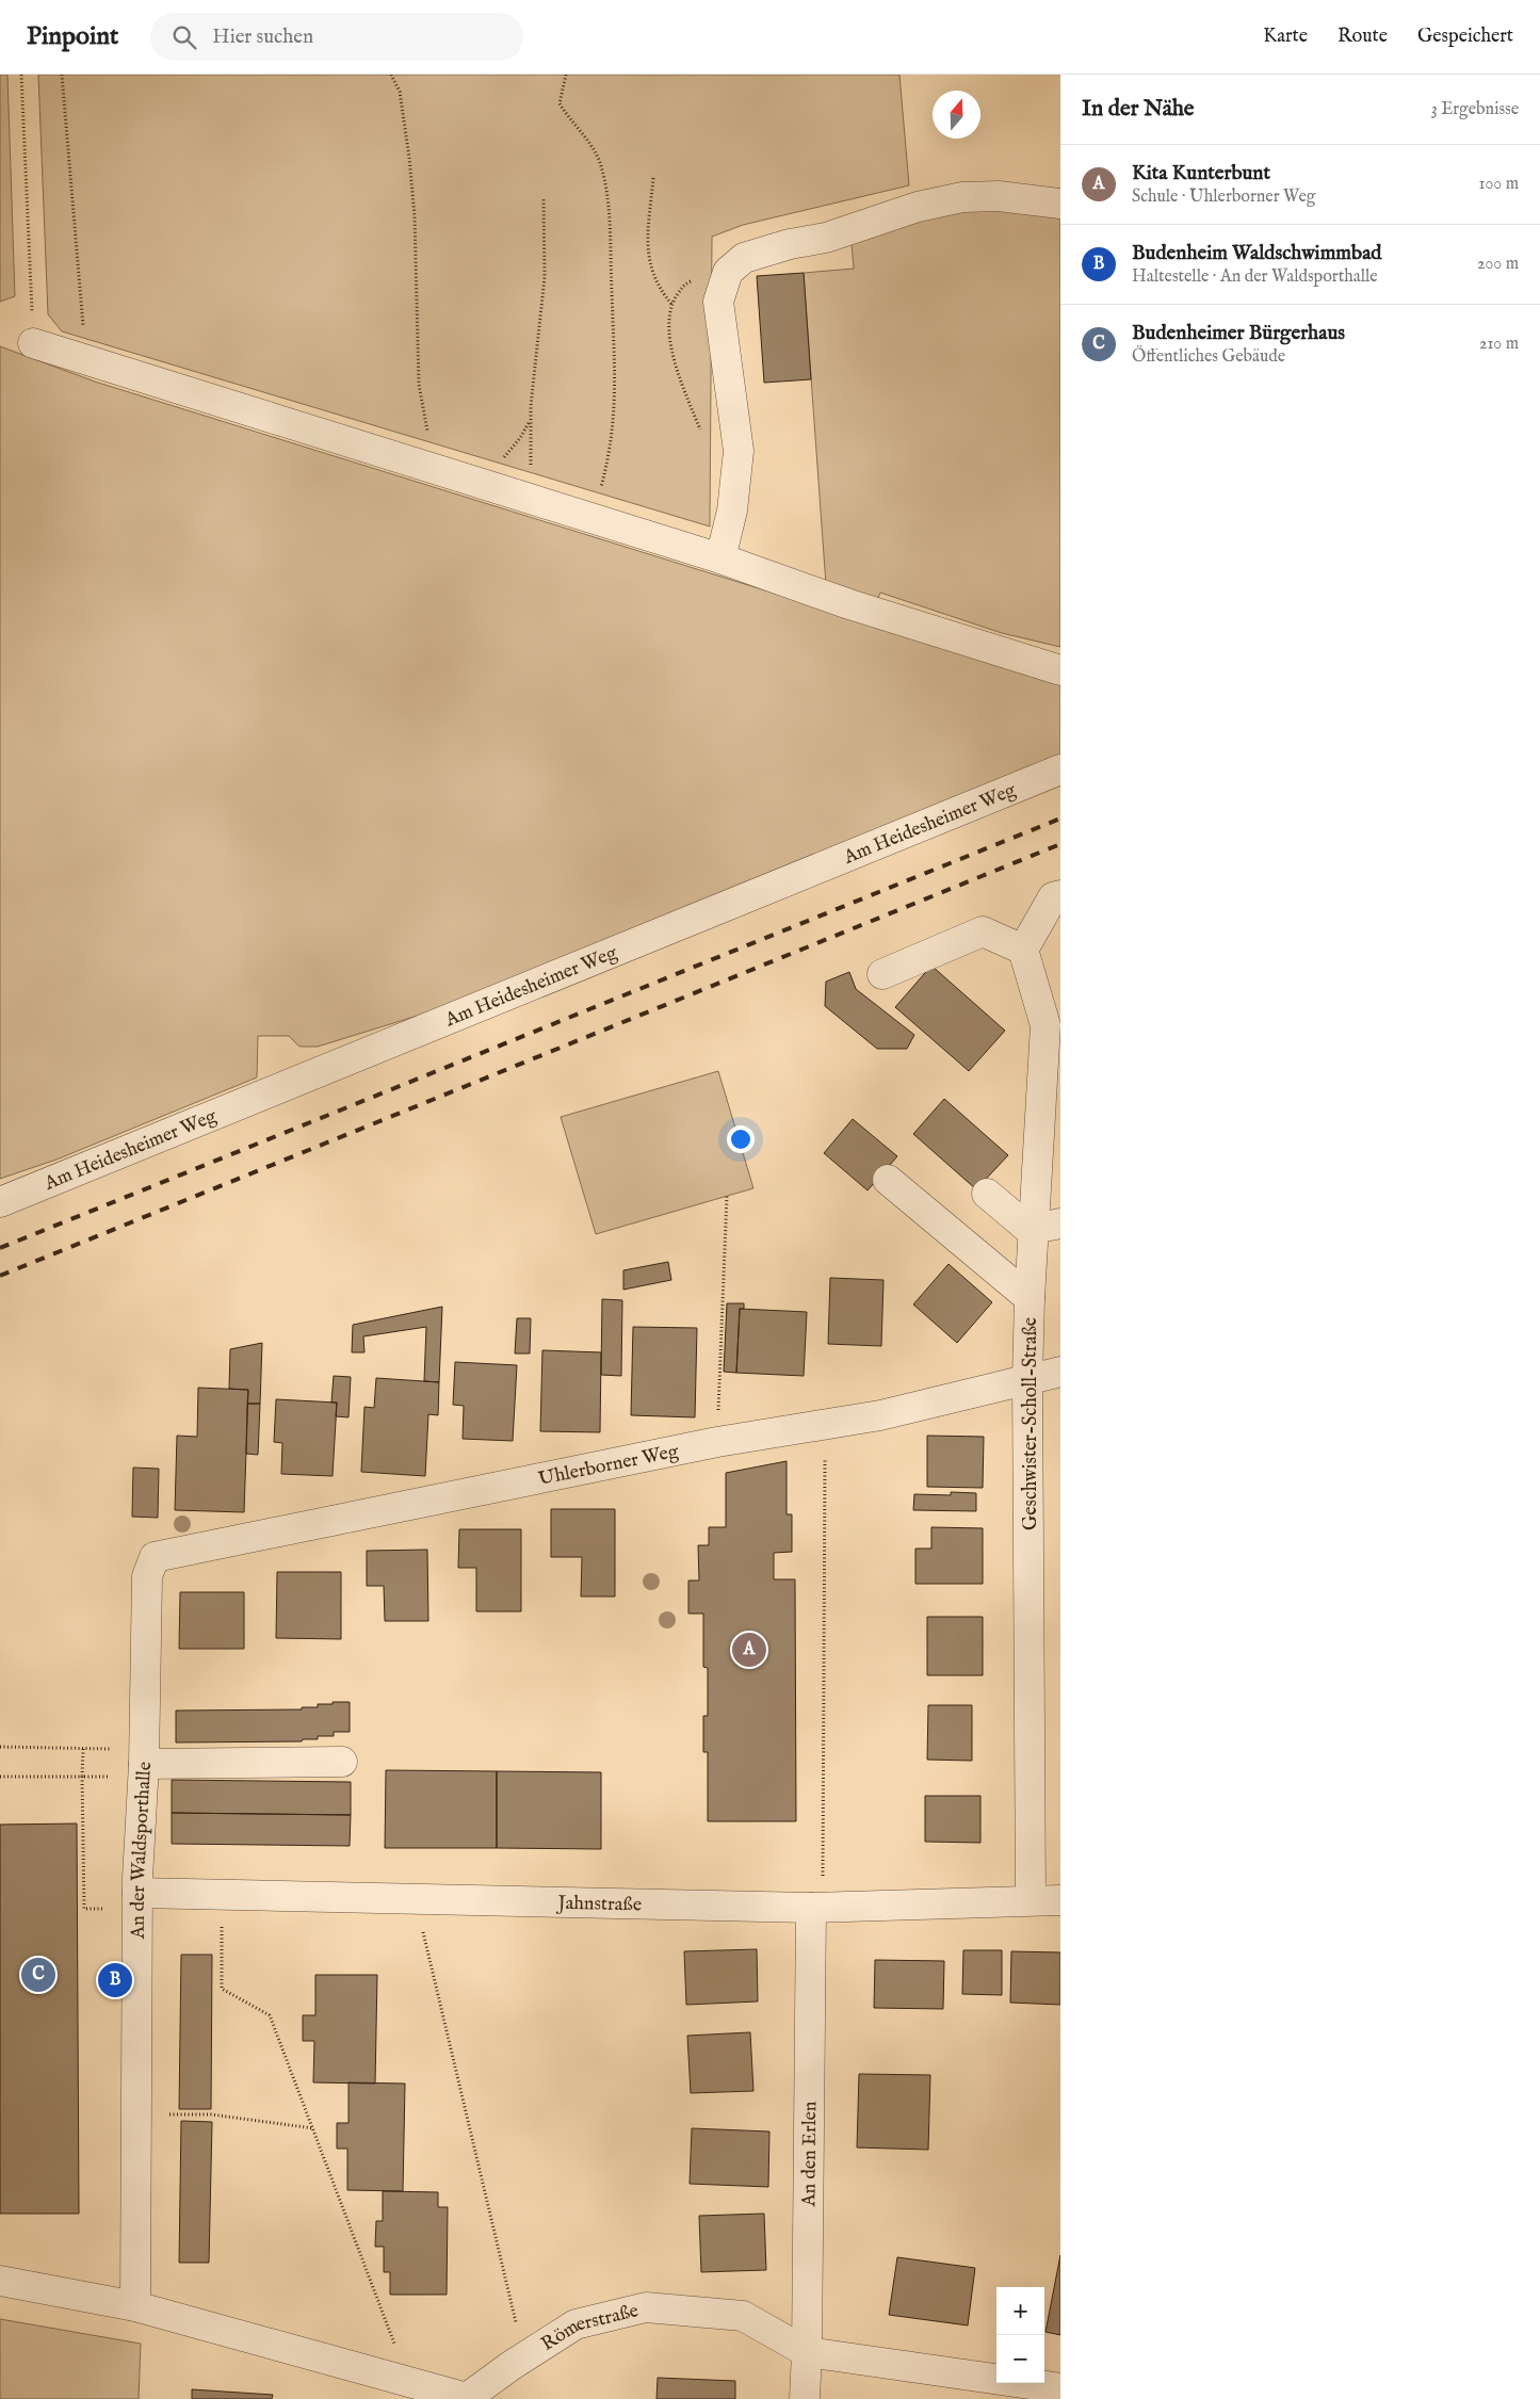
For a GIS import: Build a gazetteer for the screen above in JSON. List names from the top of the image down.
{
  "streets": {
    "street": [
      "Am Heidesheimer Weg",
      "Geschwister-Scholl-Straße",
      "Uhlerborner Weg",
      "An der Waldsporthalle",
      "Jahnstraße",
      "An den Erlen",
      "Römerstraße"
    ]
  },
  "crossings": [
    ["Geschwister-Scholl-Straße", "Uhlerborner Weg"],
    ["Geschwister-Scholl-Straße", "Jahnstraße"],
    ["Uhlerborner Weg", "An der Waldsporthalle"],
    ["An der Waldsporthalle", "Jahnstraße"],
    ["An der Waldsporthalle", "Römerstraße"],
    ["Jahnstraße", "An den Erlen"],
    ["An den Erlen", "Römerstraße"]
  ],
  "north": "top",
  "page": {
    "header": "Pinpoint",
    "search": "Hier suchen",
    "nav": ["Karte", "Route", "Gespeichert"],
    "heading": ["In der Nähe", "3 Ergebnisse"],
    "list": [
      {
        "mark": "A",
        "name": "Kita Kunterbunt",
        "note": "Schule · Uhlerborner Weg",
        "value": "100 m"
      },
      {
        "mark": "B",
        "name": "Budenheim Waldschwimmbad",
        "note": "Haltestelle · An der Waldsporthalle",
        "value": "200 m"
      },
      {
        "mark": "C",
        "name": "Budenheimer Bürgerhaus",
        "note": "Öffentliches Gebäude",
        "value": "210 m"
      }
    ],
    "pins": ["A", "C", "B"],
    "map_buttons": ["+", "−"]
  }
}
